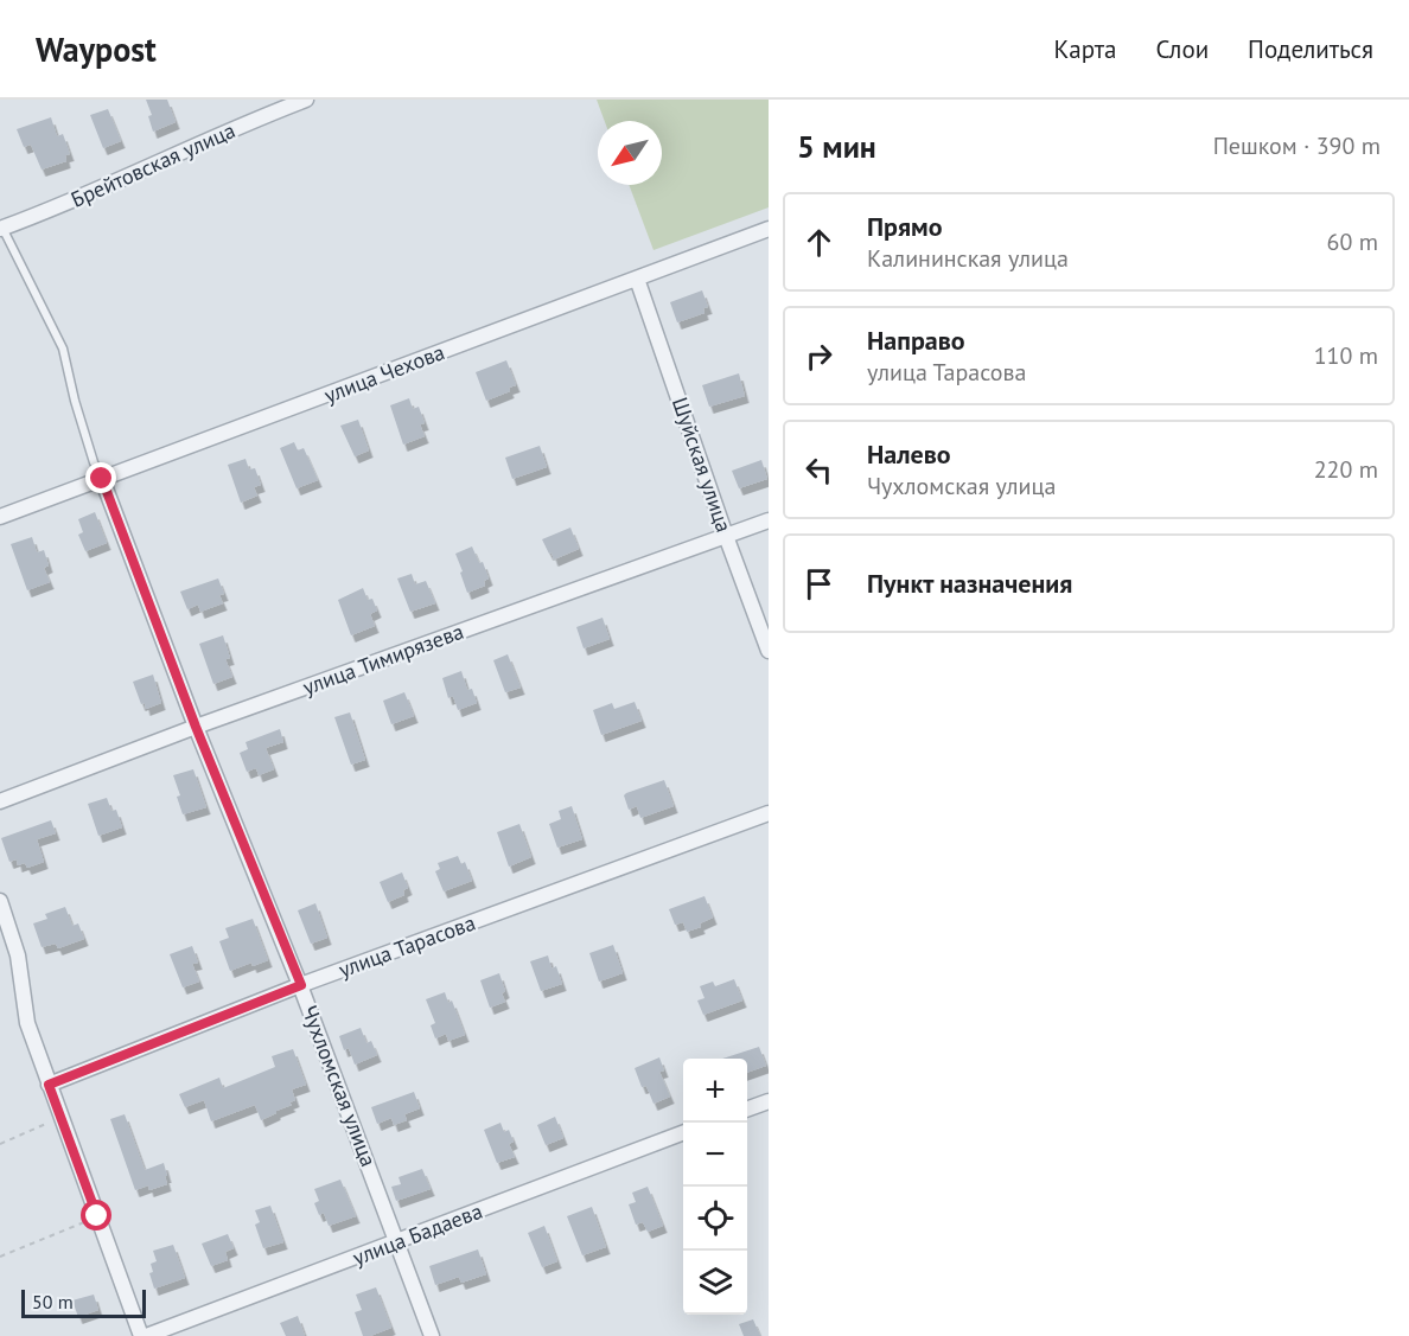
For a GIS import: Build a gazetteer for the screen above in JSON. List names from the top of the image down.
{
  "streets": {
    "street": [
      "Брейтовская улица",
      "улица Чехова",
      "Шуйская улица",
      "улица Тимирязева",
      "улица Тарасова",
      "Чухломская улица",
      "улица Бадаева"
    ]
  },
  "crossings": [
    ["улица Чехова", "Шуйская улица"],
    ["улица Чехова", "Чухломская улица"],
    ["Шуйская улица", "улица Тимирязева"],
    ["улица Тимирязева", "Чухломская улица"],
    ["улица Тарасова", "Чухломская улица"],
    ["Чухломская улица", "улица Бадаева"]
  ],
  "scale_bar": "50 m",
  "north": "bottom left",
  "page": {
    "header": "Waypost",
    "nav": ["Карта", "Слои", "Поделиться"],
    "heading": ["5 мин", "Пешком · 390 m"],
    "list": [
      ["Прямо", "Калининская улица", "60 m"],
      ["Направо", "улица Тарасова", "110 m"],
      ["Налево", "Чухломская улица", "220 m"],
      "Пункт назначения"
    ],
    "map_buttons": ["+", "−"],
    "scale": "50 m"
  }
}
